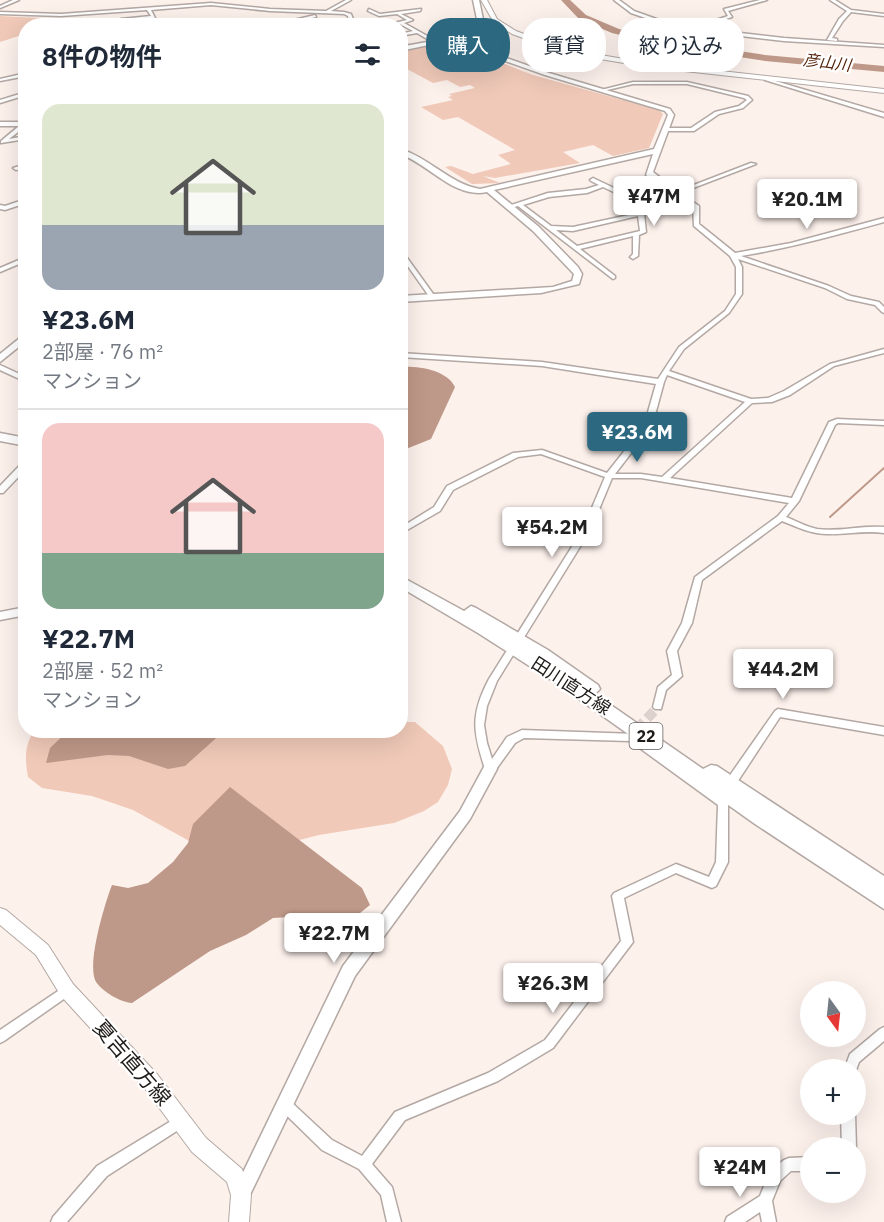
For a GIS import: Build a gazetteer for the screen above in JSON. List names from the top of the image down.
{
  "streets": {
    "main road": ["田川直方線", "22", "夏吉直方線"]
  },
  "water": ["彦山川"],
  "north": "bottom",
  "page": {
    "chip": ["購入", "賃貸", "絞り込み"],
    "heading": "8件の物件",
    "list": [
      {
        "name": "¥23.6M",
        "note": "2部屋 · 76 m² · マンション"
      },
      {
        "name": "¥22.7M",
        "note": "2部屋 · 52 m² · マンション"
      }
    ],
    "price": [
      "¥47M",
      "¥20.1M",
      "¥23.6M",
      "¥54.2M",
      "¥44.2M",
      "¥22.7M",
      "¥26.3M",
      "¥24M"
    ],
    "map_buttons": ["+", "−"]
  }
}
